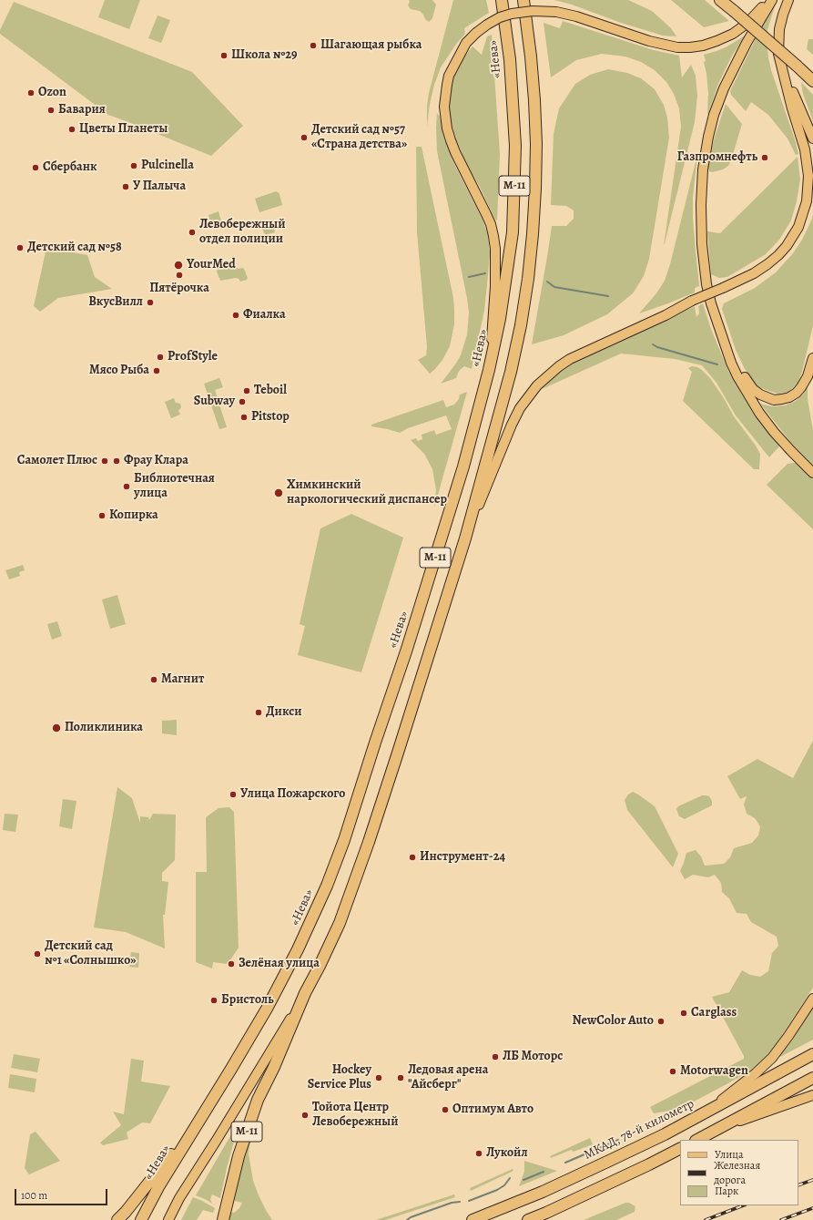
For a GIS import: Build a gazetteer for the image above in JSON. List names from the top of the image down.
{
  "streets": {
    "highway": ["«Нева»", "М-11", "МКАД, 78-й километр"]
  },
  "crossings": [
    ["«Нева»", "М-11"]
  ],
  "places": [
    "Шагающая рыбка",
    "Школа №29",
    "Ozon",
    "Бавария",
    "Цветы Планеты",
    "Детский сад №57 «Страна детства»",
    "Газпромнефть",
    "Pulcinella",
    "Сбербанк",
    "У Палыча",
    "Левобережный отдел полиции",
    "Детский сад №58",
    "YourMed",
    "Пятёрочка",
    "ВкусВилл",
    "Фиалка",
    "ProfStyle",
    "Мясо Рыба",
    "Teboil",
    "Subway",
    "Pitstop",
    "Самолет Плюс",
    "Фрау Клара",
    "Библиотечная улица",
    "Химкинский наркологический диспансер",
    "Копирка",
    "Магнит",
    "Дикси",
    "Поликлиника",
    "Улица Пожарского",
    "Инструмент-24",
    "Детский сад №1 «Солнышко»",
    "Зелёная улица",
    "Бристоль",
    "Carglass",
    "NewColor Auto",
    "ЛБ Моторс",
    "Motorwagen",
    "Hockey Service Plus",
    "Ледовая арена \"Айсберг\"",
    "Оптимум Авто",
    "Тойота Центр Левобережный",
    "Лукойл"
  ],
  "legend": ["Улица", "Железная дорога", "Парк"],
  "scale_bar": "100 m"
}
